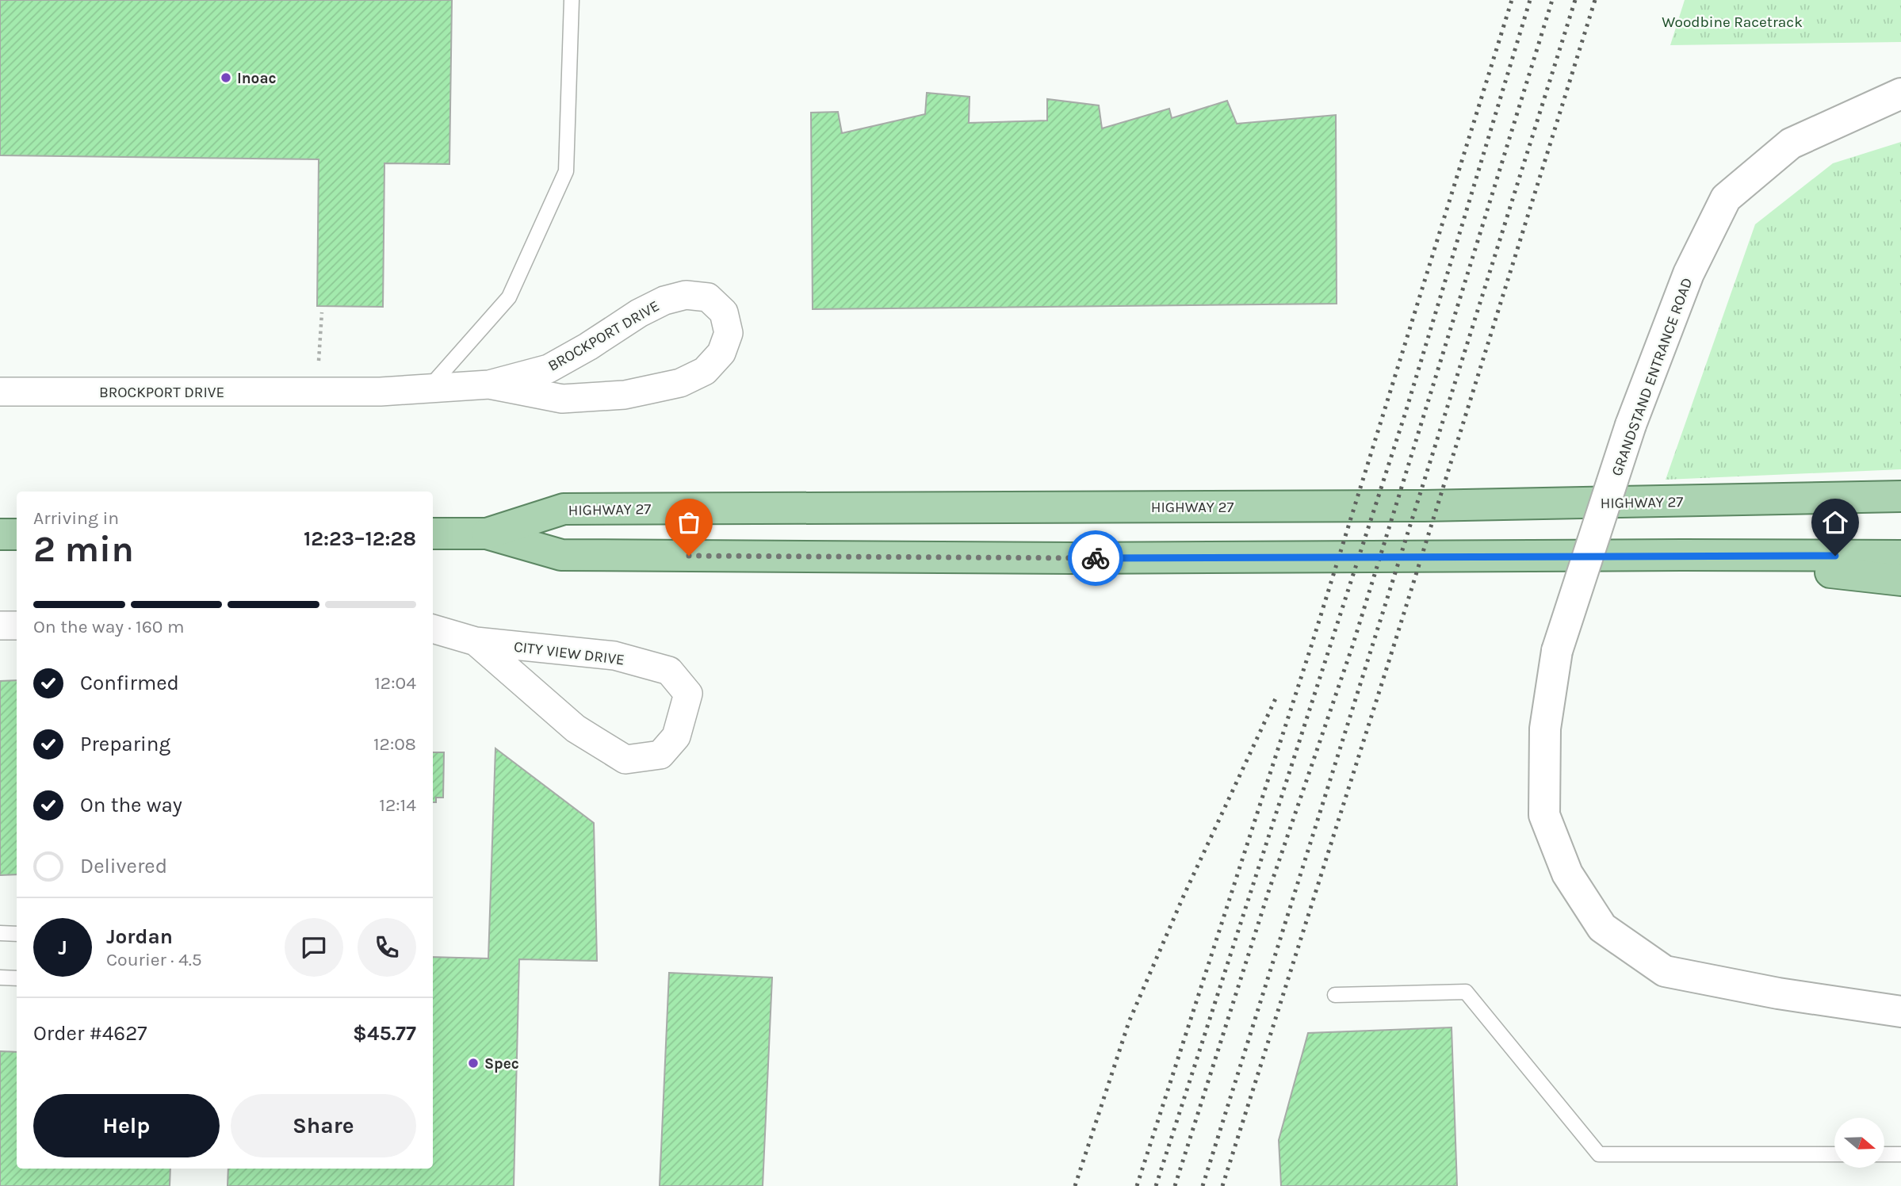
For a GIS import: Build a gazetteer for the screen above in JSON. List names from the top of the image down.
{
  "streets": {
    "main road": ["HIGHWAY 27"],
    "street": ["BROCKPORT DRIVE", "GRANDSTAND ENTRANCE ROAD", "CITY VIEW DRIVE"]
  },
  "parks": ["Woodbine Racetrack"],
  "places": ["Inoac", "Spec"],
  "north": "right",
  "page": {
    "heading": ["2 min", "Arriving in", "12:23–12:28"],
    "panel": [
      "Jordan",
      "Courier · 4.5",
      "Order #4627",
      "$45.77"
    ],
    "bar": "On the way · 160 m",
    "list": [
      ["Confirmed", "12:04"],
      ["Preparing", "12:08"],
      ["On the way", "12:14"],
      "Delivered"
    ],
    "round": "J",
    "buttons": ["Help", "Share"]
  }
}
